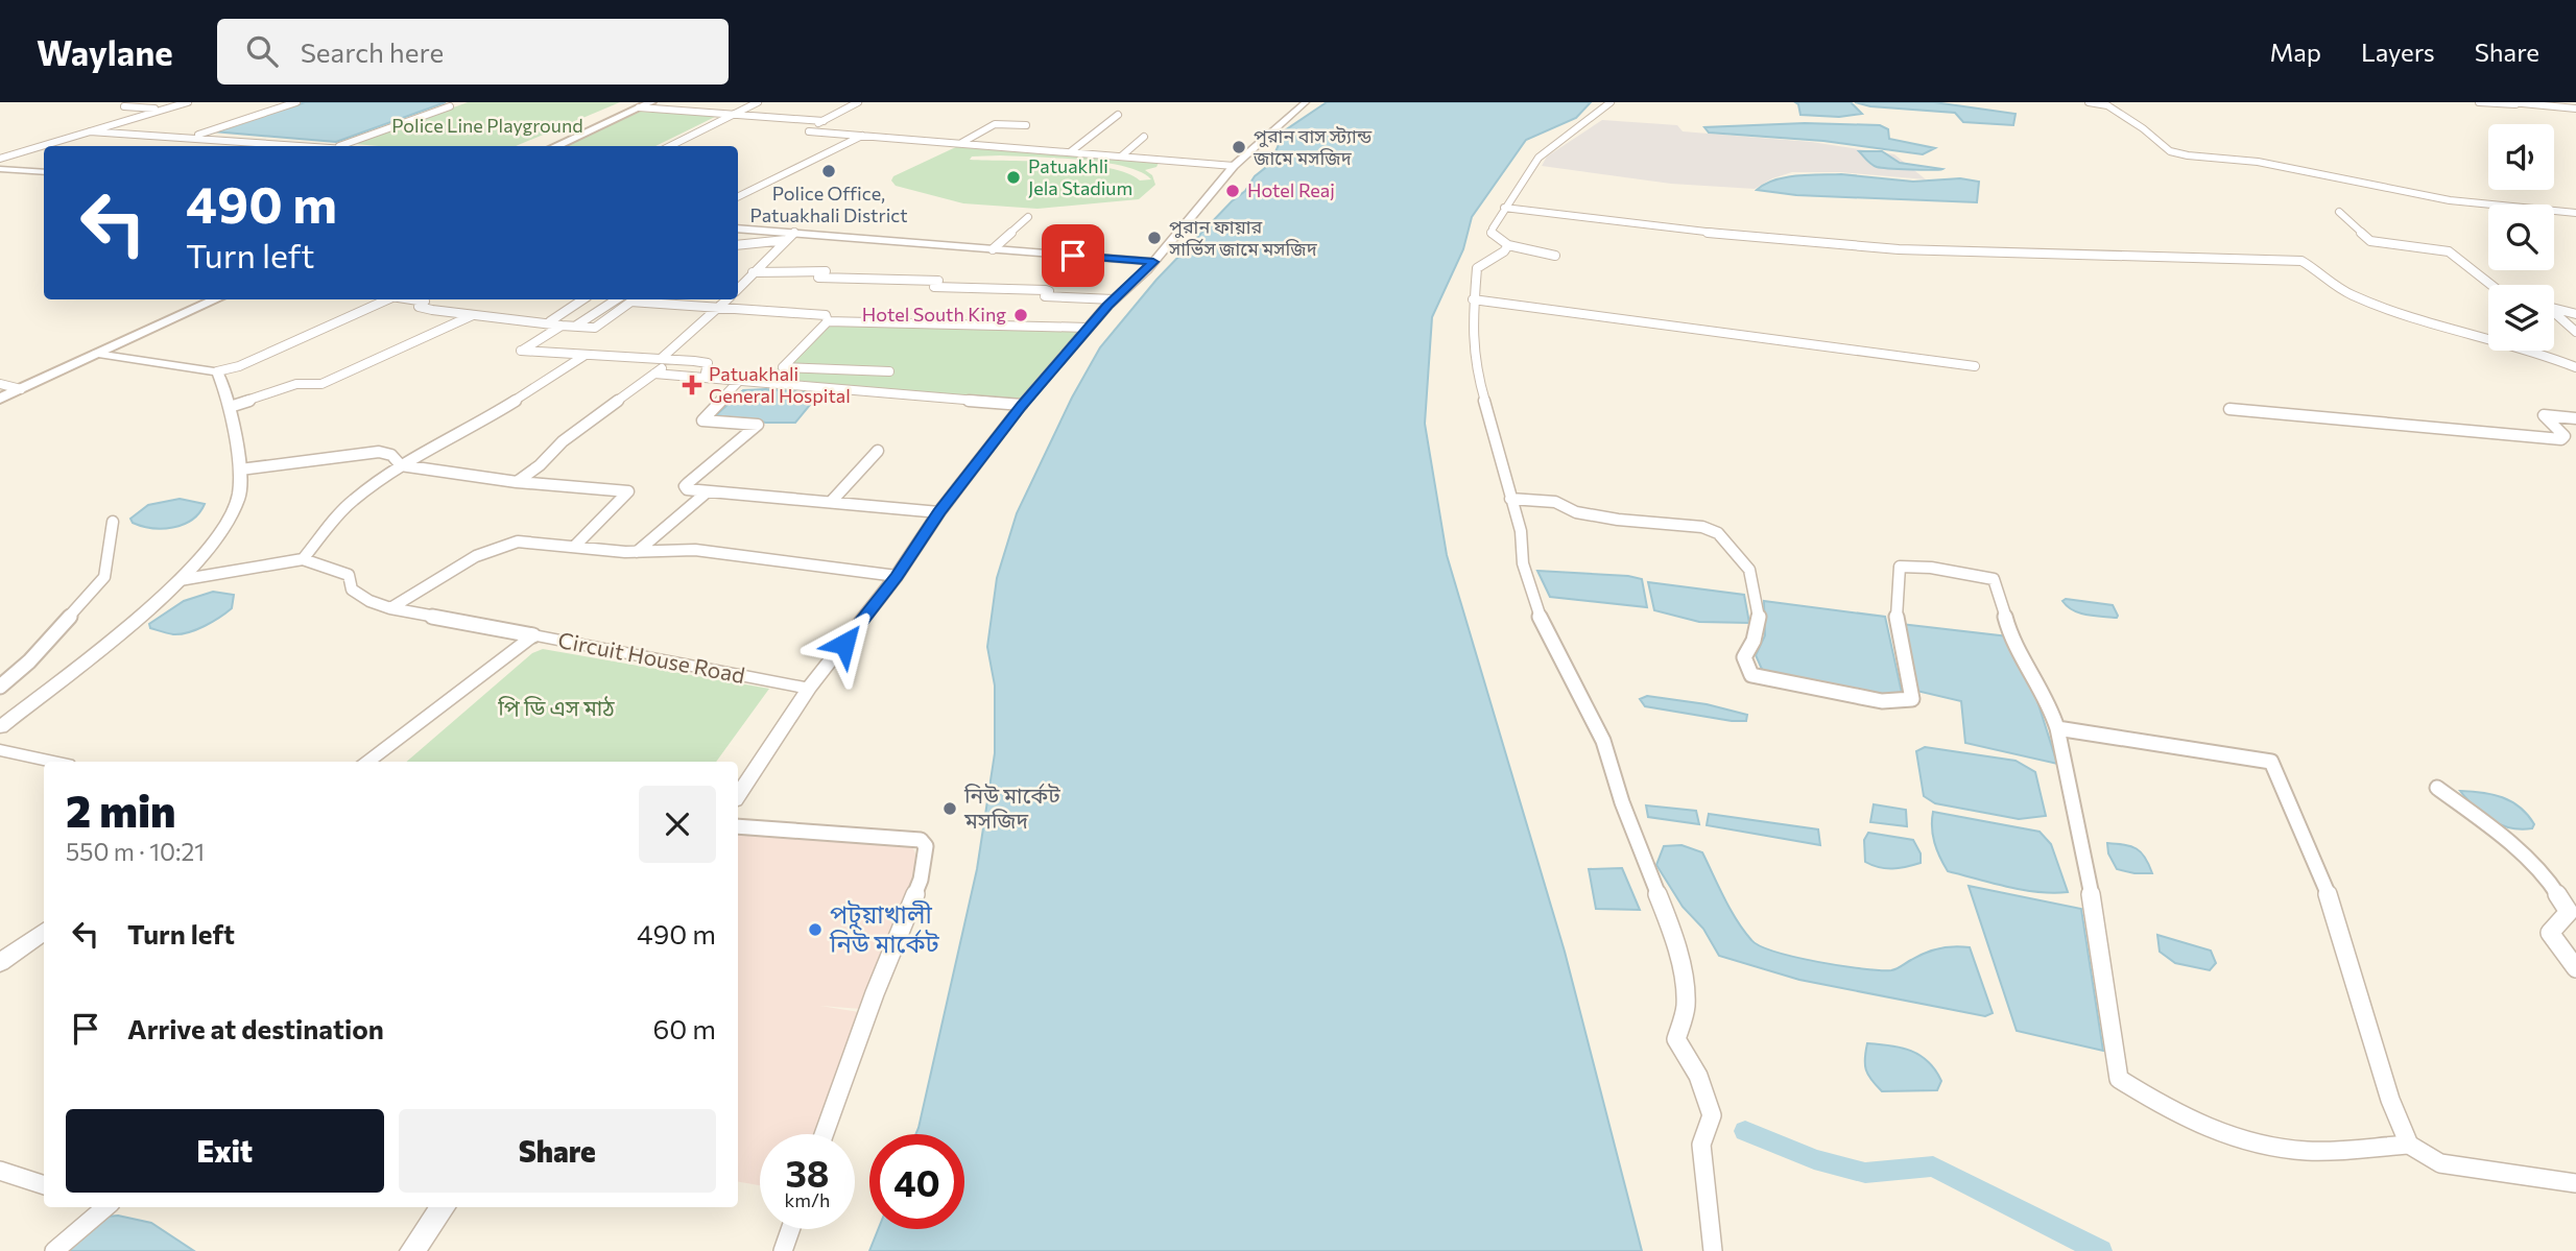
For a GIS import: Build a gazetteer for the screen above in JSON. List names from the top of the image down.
{
  "streets": {
    "street": ["Circuit House Road"]
  },
  "parks": ["Police Line Playground", "পি ডি এস মাঠ"],
  "places": {
    "other": [
      "পুরান বাস স্ট্যান্ড জামে মসজিদ",
      "Police Office, Patuakhali District",
      "Patuakhli Jela Stadium",
      "Hotel Reaj",
      "পুরান ফায়ার সার্ভিস জামে মসজিদ",
      "Hotel South King",
      "নিউ মার্কেট মসজিদ",
      "পটুয়াখালী নিউ মার্কেট"
    ],
    "health": ["Patuakhali General Hospital"]
  },
  "page": {
    "header": "Waylane",
    "search": "Search here",
    "nav": ["Map", "Layers", "Share"],
    "turn": ["490 m", "Turn left"],
    "heading": ["2 min", "550 m · 10:21"],
    "list": [
      {
        "name": "Turn left",
        "value": "490 m"
      },
      {
        "name": "Arrive at destination",
        "value": "60 m"
      }
    ],
    "buttons": ["Exit", "Share"],
    "speed": "38 km/h",
    "limit": "40"
  }
}
